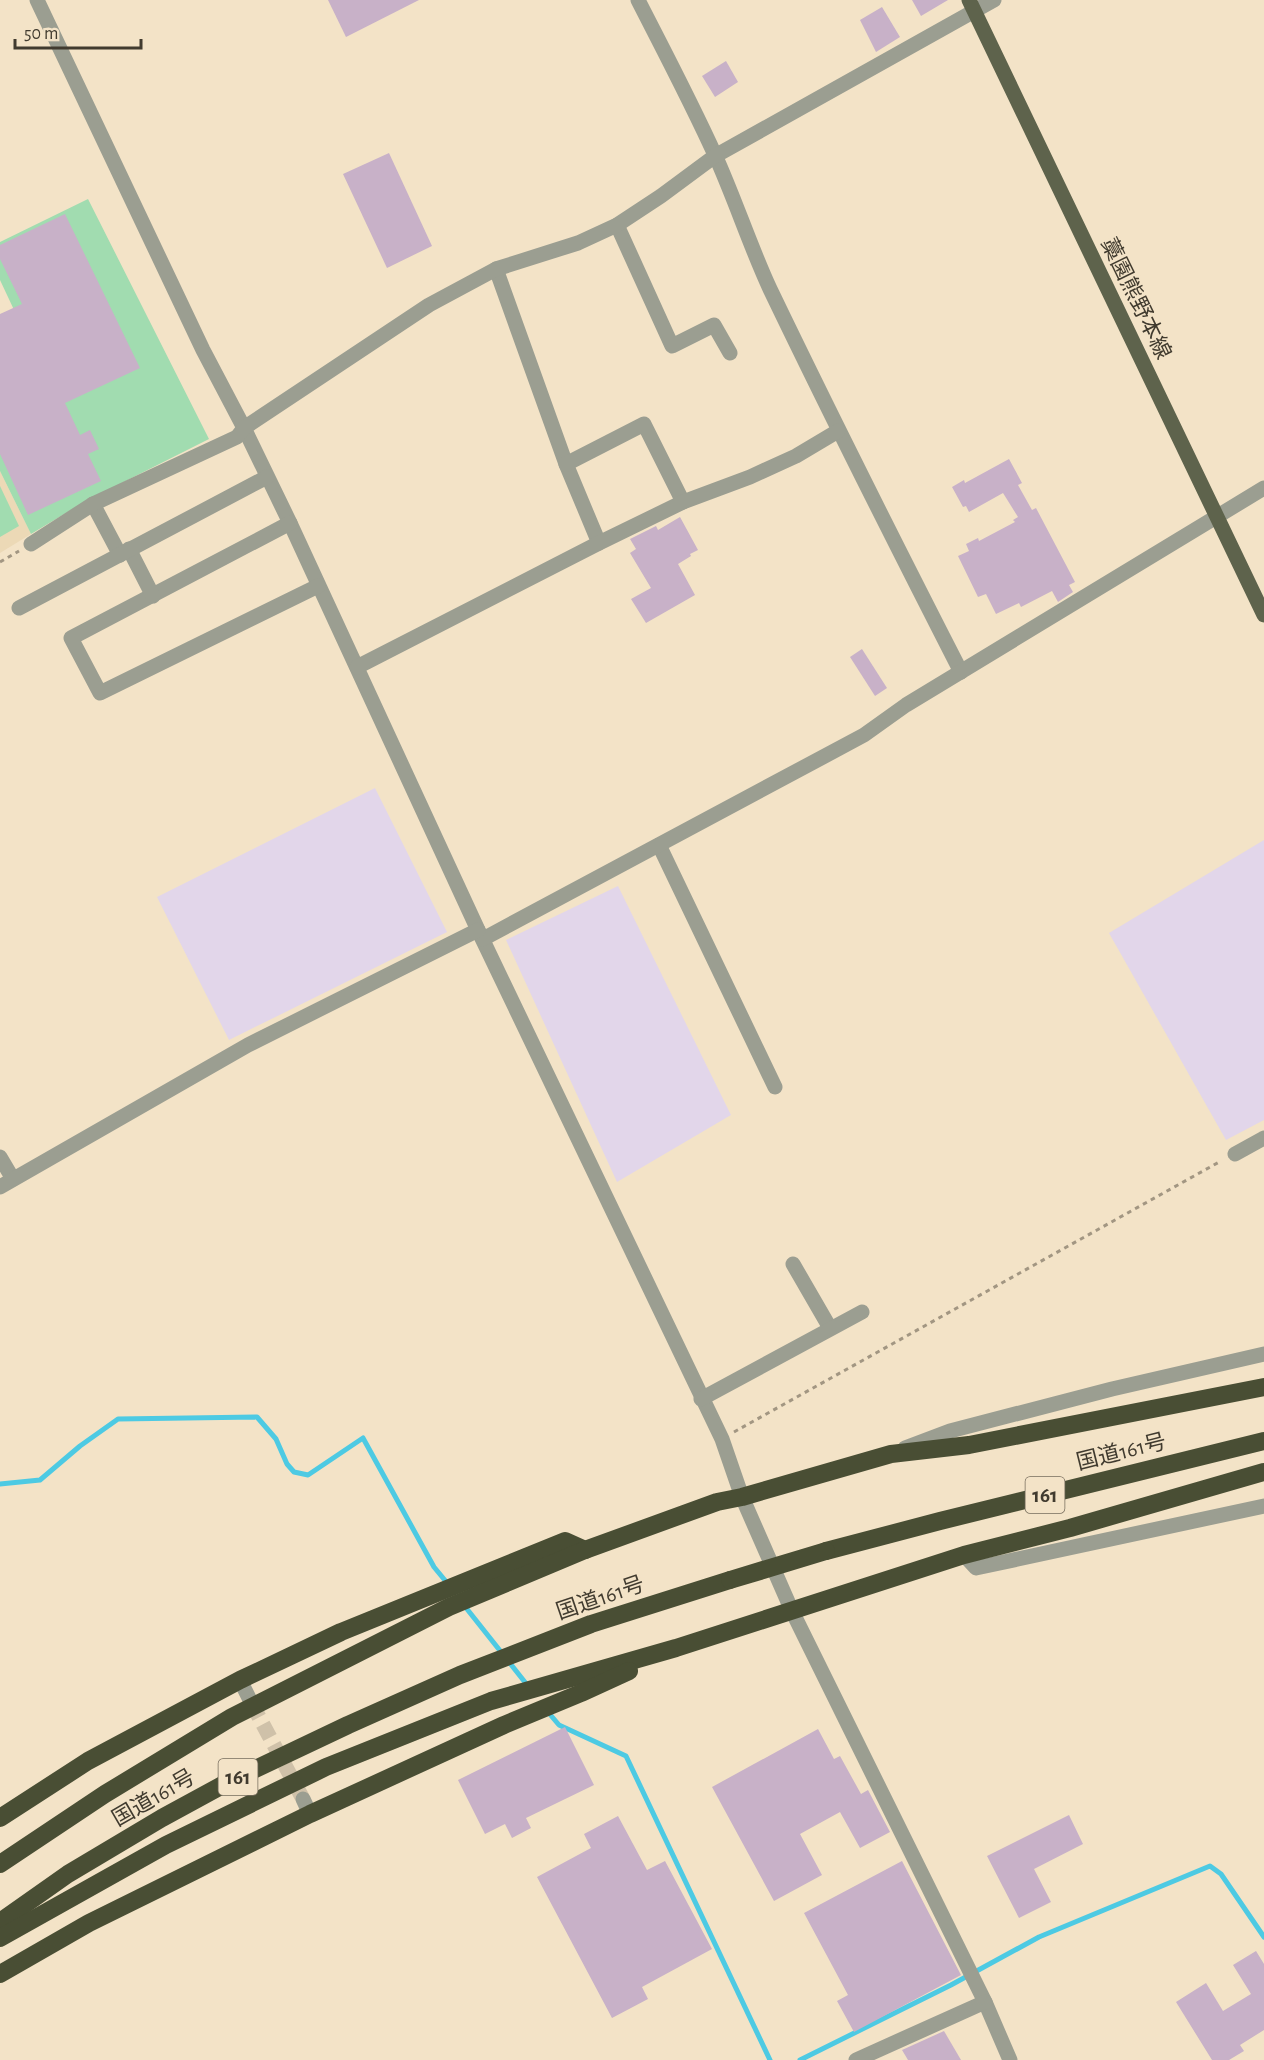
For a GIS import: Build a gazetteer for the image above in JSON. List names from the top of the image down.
{
  "streets": {
    "highway": ["国道161号", "161"],
    "main road": ["藁園熊野本線"]
  },
  "scale_bar": "50 m"
}
